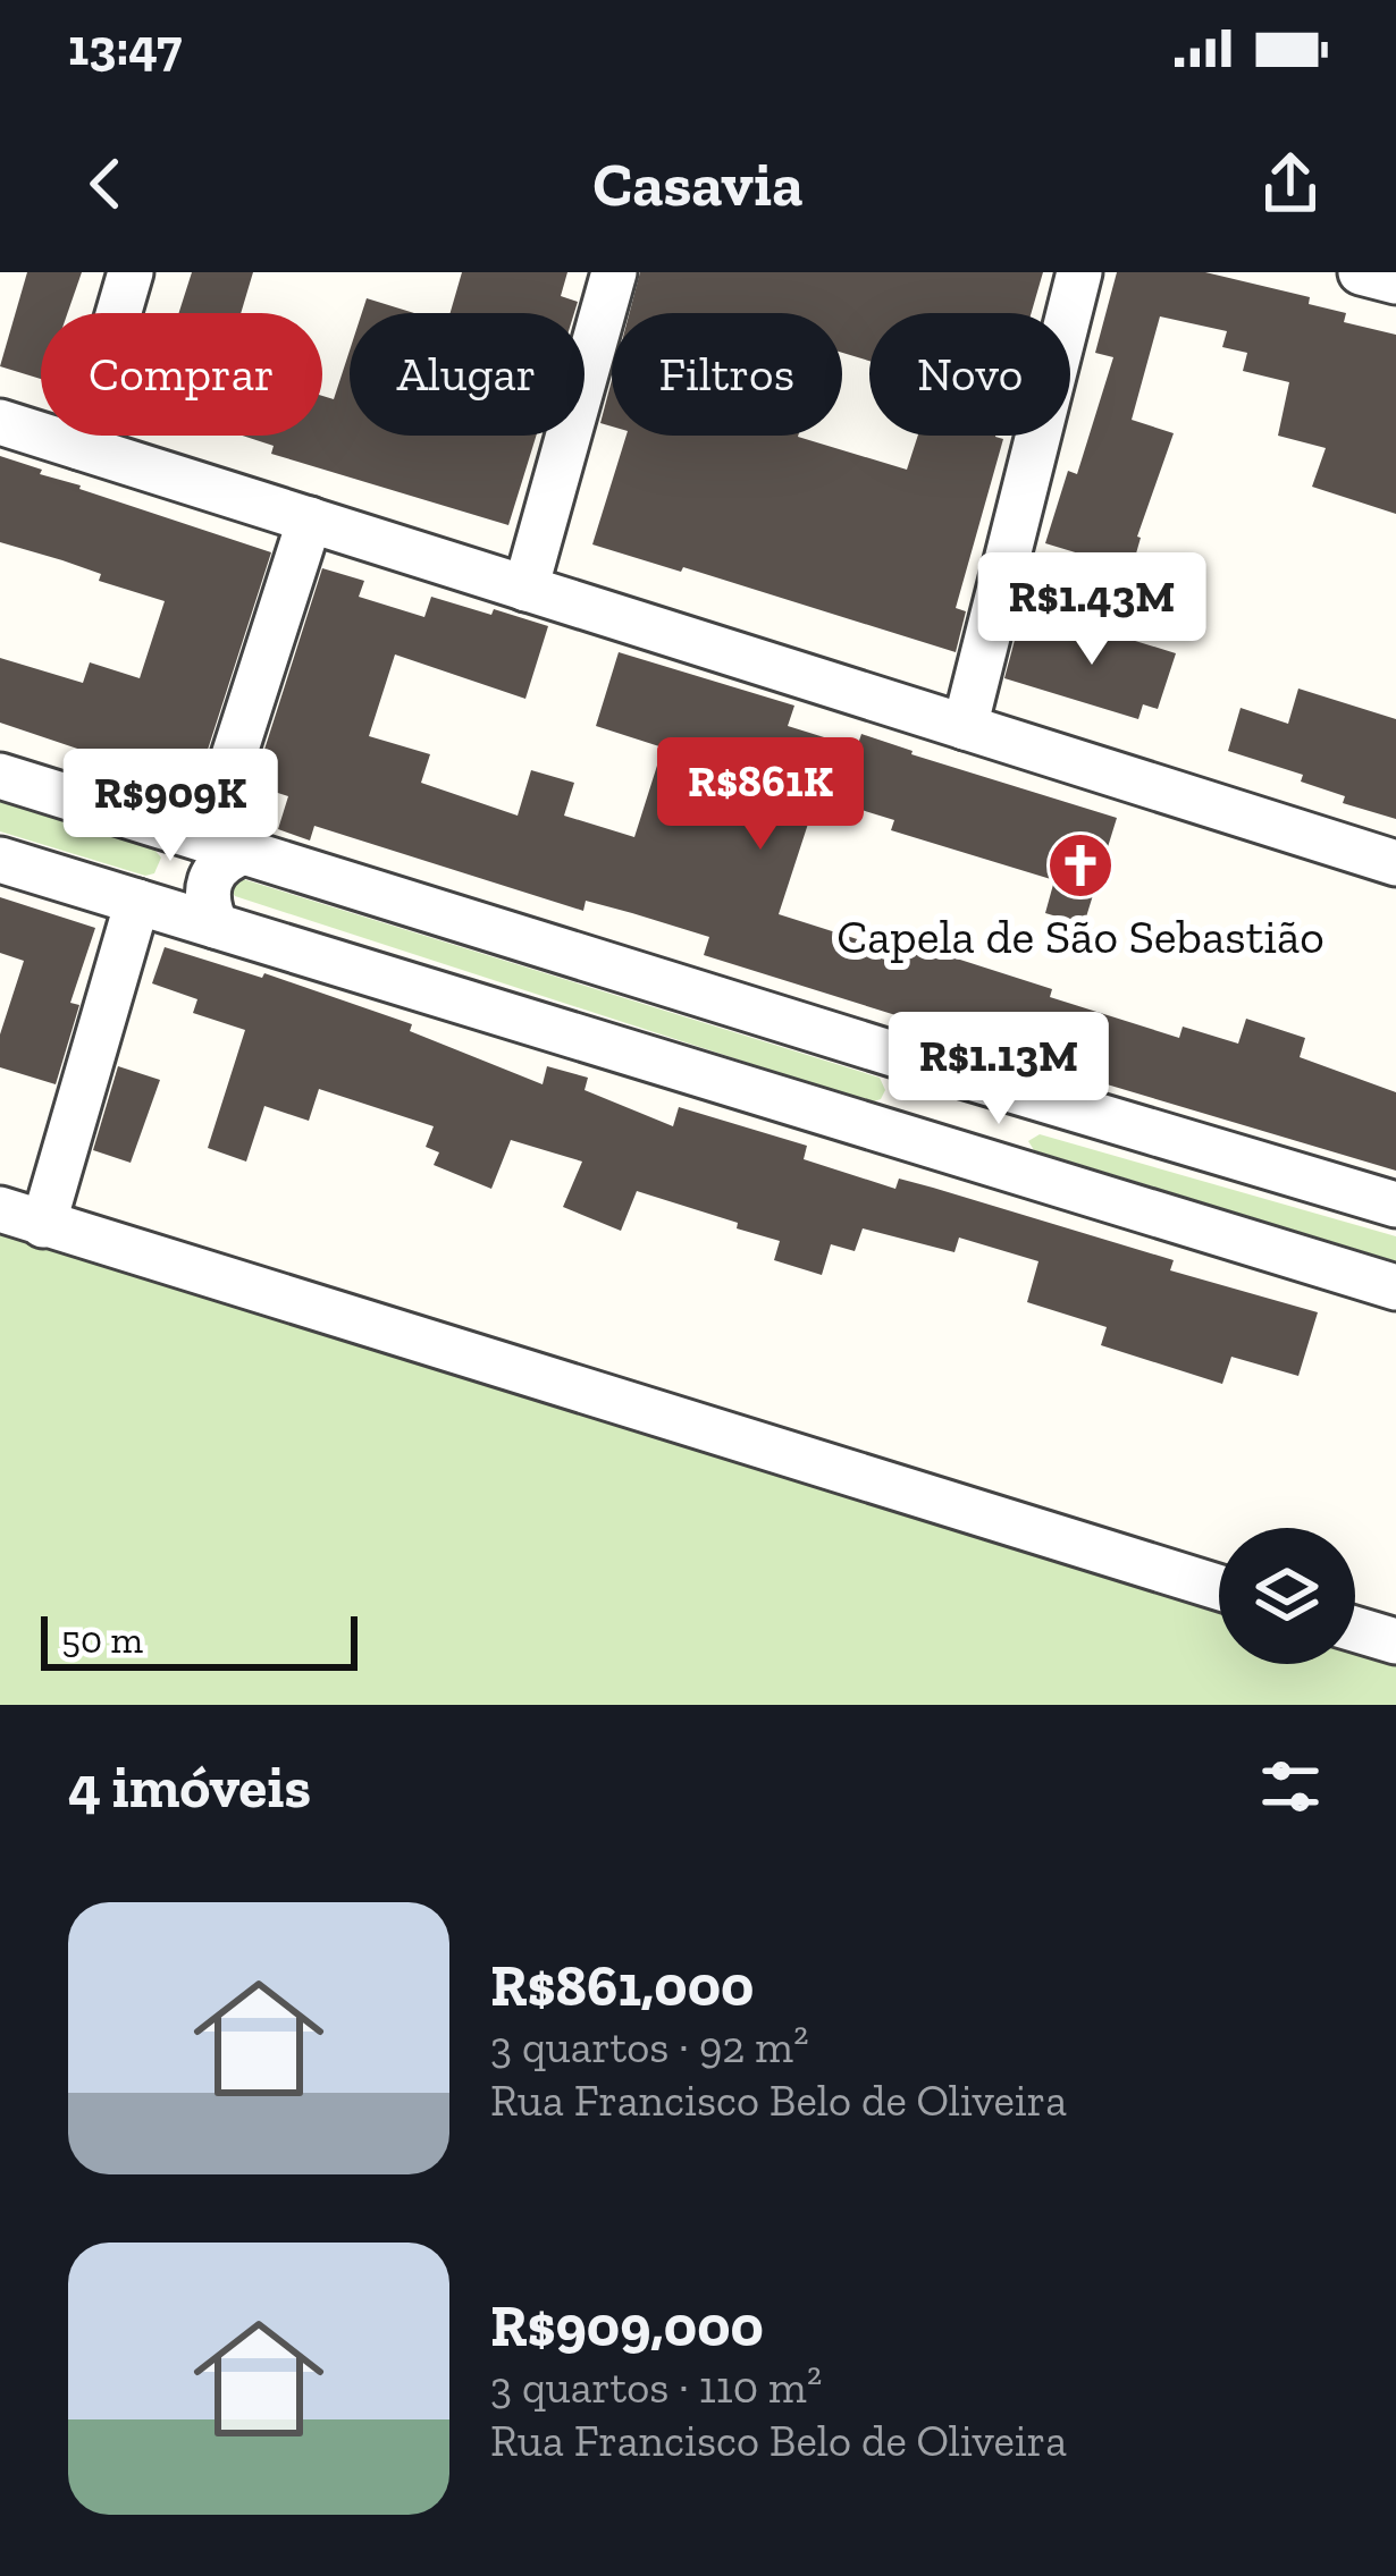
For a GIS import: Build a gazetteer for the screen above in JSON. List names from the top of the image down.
{
  "places": {
    "church": ["Capela de São Sebastião"]
  },
  "scale_bar": "50 m",
  "page": {
    "status": "13:47",
    "header": "Casavia",
    "chip": [
      "Comprar",
      "Alugar",
      "Filtros",
      "Novo"
    ],
    "price": [
      "R$1.43M",
      "R$861K",
      "R$909K",
      "R$1.13M"
    ],
    "scale": "50 m",
    "heading": "4 imóveis",
    "list": [
      {
        "name": "R$861,000",
        "note": "3 quartos · 92 m² · Rua Francisco Belo de Oliveira"
      },
      {
        "name": "R$909,000",
        "note": "3 quartos · 110 m² · Rua Francisco Belo de Oliveira"
      }
    ]
  }
}
